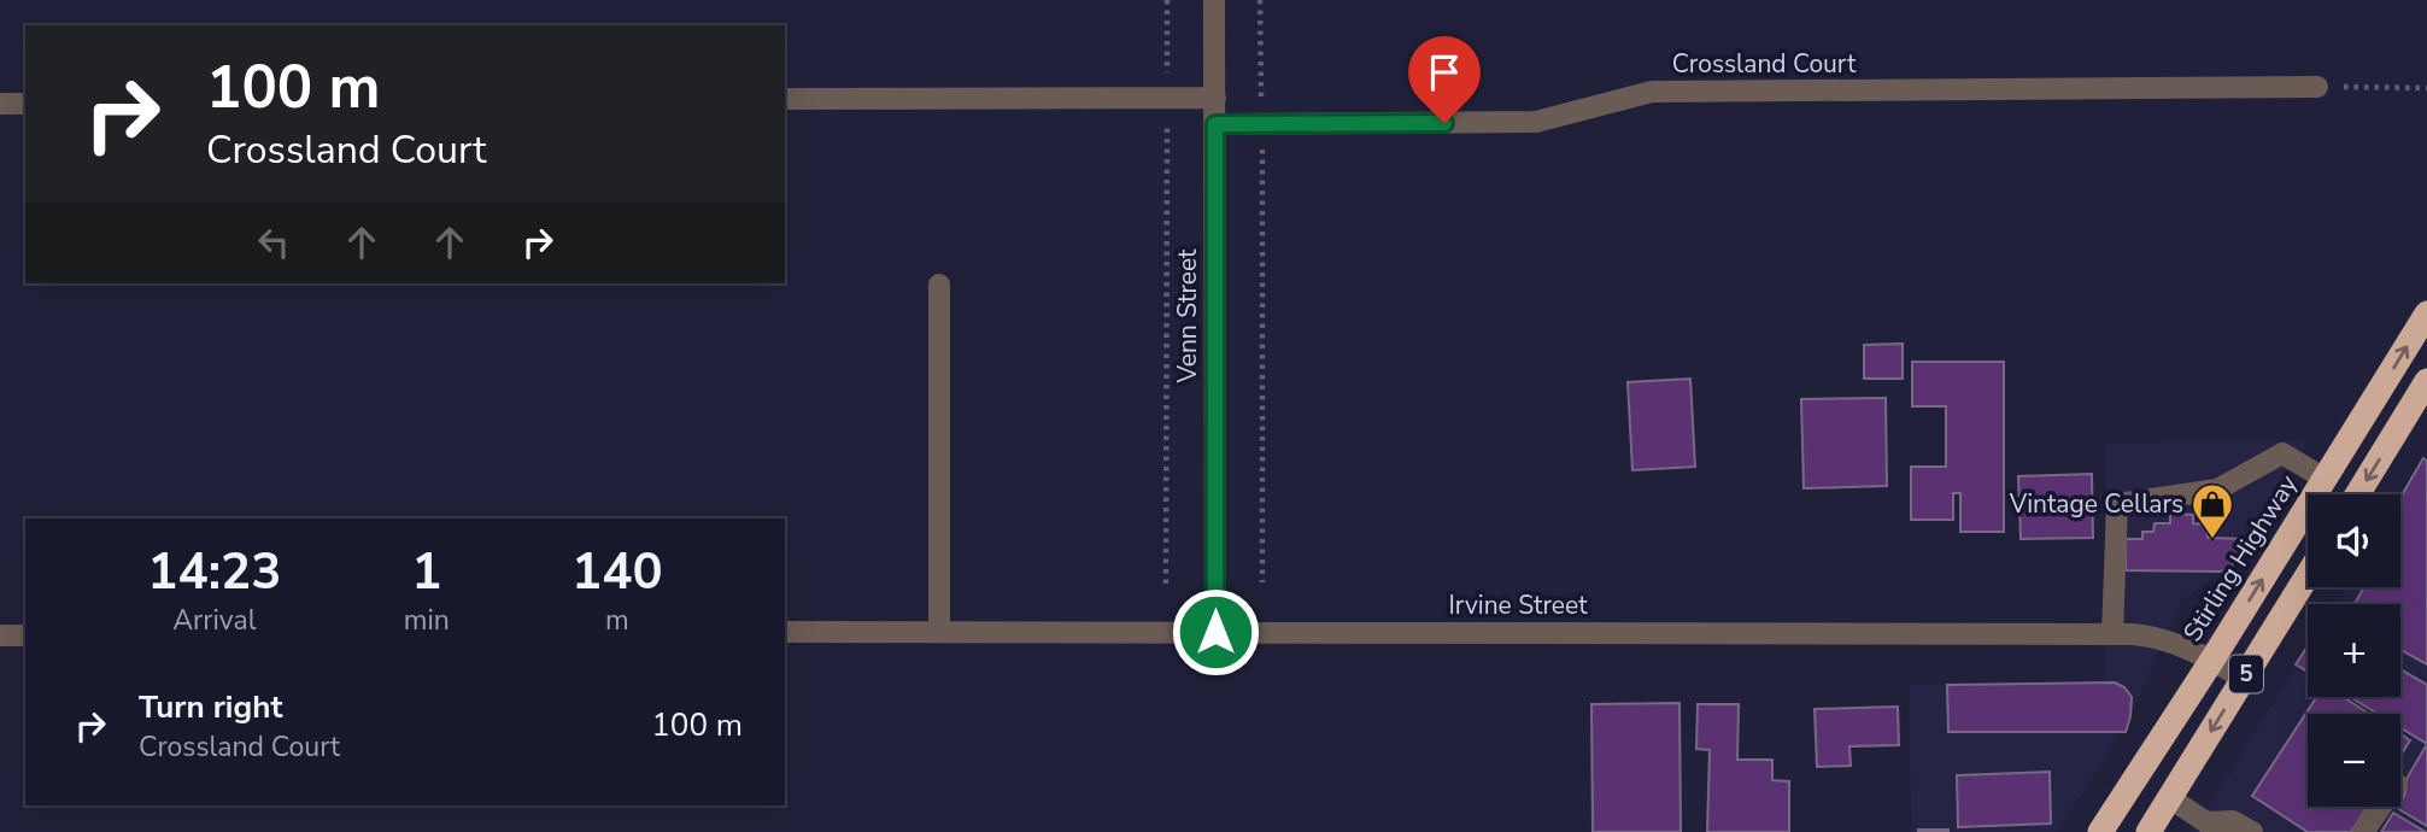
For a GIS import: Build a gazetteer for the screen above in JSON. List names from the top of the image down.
{
  "streets": {
    "highway": ["Stirling Highway", "5"],
    "street": ["Crossland Court", "Venn Street", "Irvine Street"]
  },
  "crossings": [
    ["Crossland Court", "Venn Street"],
    ["Venn Street", "Irvine Street"],
    ["Stirling Highway", "Irvine Street"],
    ["Irvine Street", "5"]
  ],
  "places": {
    "shop": ["Vintage Cellars"]
  },
  "page": {
    "turn": ["100 m", "Crossland Court"],
    "map_buttons": ["+", "−"],
    "eta": [
      "14:23",
      "Arrival",
      "1",
      "min",
      "140",
      "m"
    ],
    "list": [
      {
        "name": "Turn right",
        "note": "Crossland Court",
        "value": "100 m"
      }
    ]
  }
}
